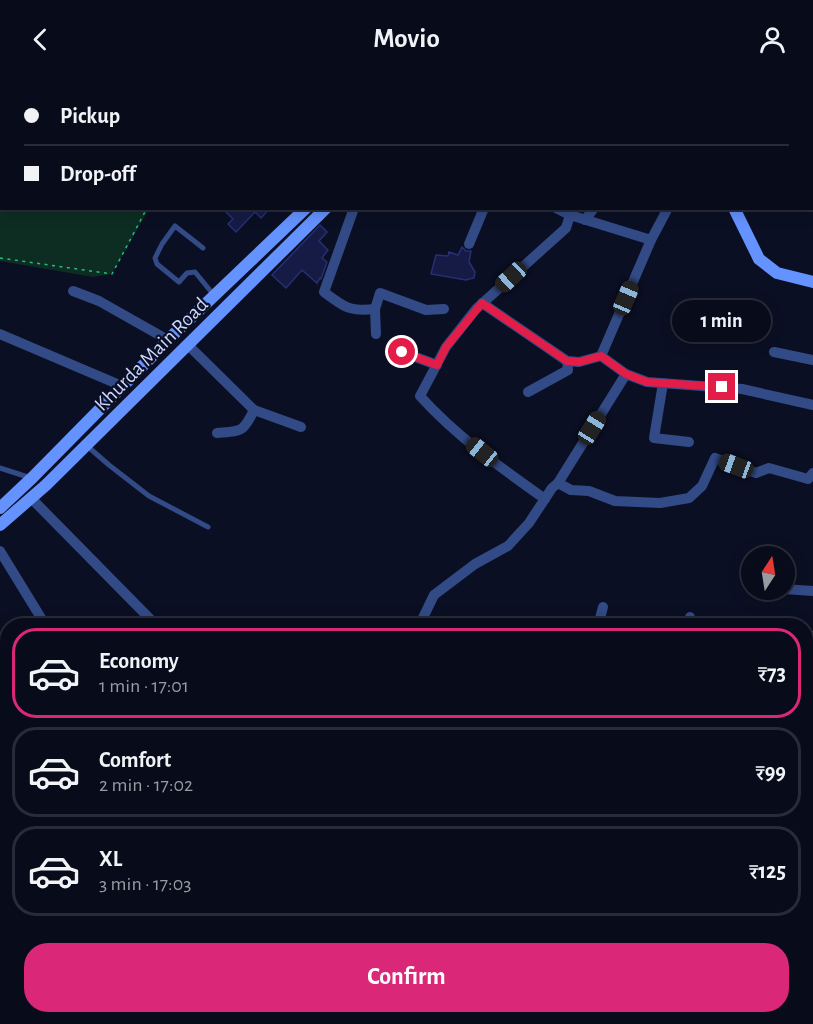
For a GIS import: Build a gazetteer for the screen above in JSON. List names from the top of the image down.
{
  "streets": {
    "main road": ["Khurda Main Road"]
  },
  "north": "top",
  "page": {
    "header": "Movio",
    "banner": ["Pickup", "Drop-off"],
    "bubble": "1 min",
    "list": [
      {
        "name": "Economy",
        "note": "1 min · 17:01",
        "value": "₹73"
      },
      {
        "name": "Comfort",
        "note": "2 min · 17:02",
        "value": "₹99"
      },
      {
        "name": "XL",
        "note": "3 min · 17:03",
        "value": "₹125"
      }
    ],
    "buttons": "Confirm"
  }
}
